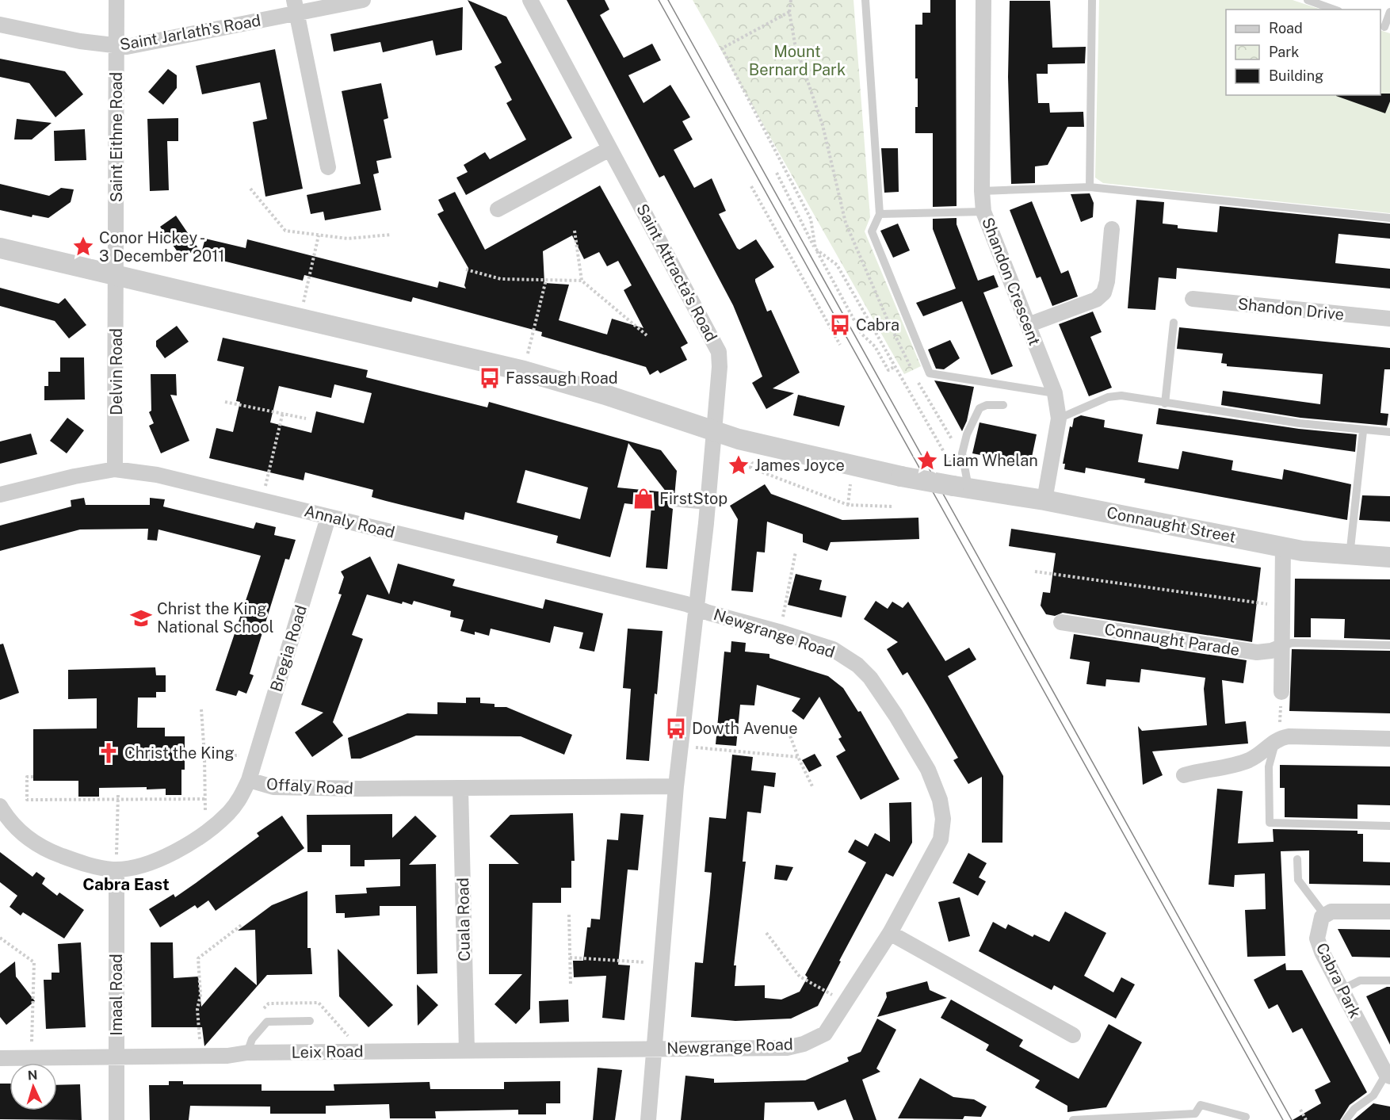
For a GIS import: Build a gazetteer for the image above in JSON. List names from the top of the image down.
{
  "streets": {
    "street": [
      "Saint Jarlath's Road",
      "Saint Eithne Road",
      "Saint Attracta's Road",
      "Shandon Crescent",
      "Shandon Drive",
      "Delvin Road",
      "Annaly Road",
      "Connaught Street",
      "Newgrange Road",
      "Connaught Parade",
      "Bregia Road",
      "Offaly Road",
      "Cuala Road",
      "Cabra Park",
      "Imaal Road",
      "Leix Road"
    ]
  },
  "crossings": [
    ["Saint Jarlath's Road", "Saint Eithne Road"],
    ["Saint Eithne Road", "Delvin Road"],
    ["Saint Attracta's Road", "Connaught Street"],
    ["Shandon Crescent", "Connaught Street"],
    ["Delvin Road", "Annaly Road"],
    ["Annaly Road", "Newgrange Road"],
    ["Annaly Road", "Bregia Road"],
    ["Newgrange Road", "Leix Road"],
    ["Bregia Road", "Offaly Road"],
    ["Offaly Road", "Cuala Road"],
    ["Offaly Road", "Imaal Road"],
    ["Cuala Road", "Leix Road"],
    ["Imaal Road", "Leix Road"]
  ],
  "districts": ["Cabra East"],
  "parks": ["Mount Bernard Park"],
  "places": {
    "place": ["Conor Hickey - 3 December 2011", "Liam Whelan", "James Joyce"],
    "bus stop": ["Cabra", "Fassaugh Road", "Dowth Avenue"],
    "shop": ["FirstStop"],
    "school or university": ["Christ the King National School"],
    "church": ["Christ the King"]
  },
  "legend": ["Road", "Park", "Building"],
  "north": "top"
}
